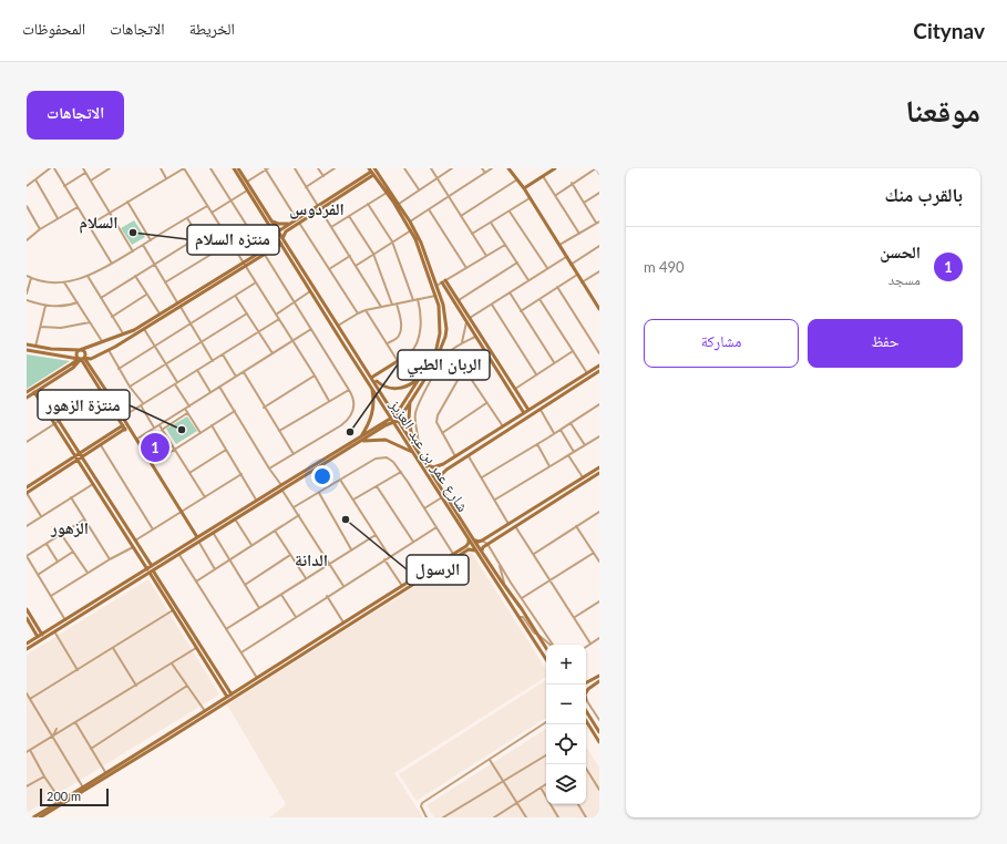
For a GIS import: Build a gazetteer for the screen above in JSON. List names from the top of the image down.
{
  "streets": {
    "street": ["شارع عمر بن عبد العزيز"]
  },
  "districts": [
    "الفردوس",
    "السلام",
    "الزهور",
    "الدانة"
  ],
  "places": [
    "منتزه السلام",
    "منتزة الزهور",
    "الربان الطبي",
    "الرسول"
  ],
  "scale_bar": "200 m",
  "page": {
    "header": "Citynav",
    "nav": ["الخريطة", "الاتجاهات", "المحفوظات"],
    "title": "موقعنا",
    "buttons": [
      "الاتجاهات",
      ["حفظ", "مشاركة"]
    ],
    "heading": "بالقرب منك",
    "list": [
      {
        "mark": "1",
        "name": "الحسن",
        "note": "مسجد",
        "value": "490 m"
      }
    ],
    "pins": "1",
    "map_buttons": ["+", "−"],
    "scale": "200 m"
  }
}
